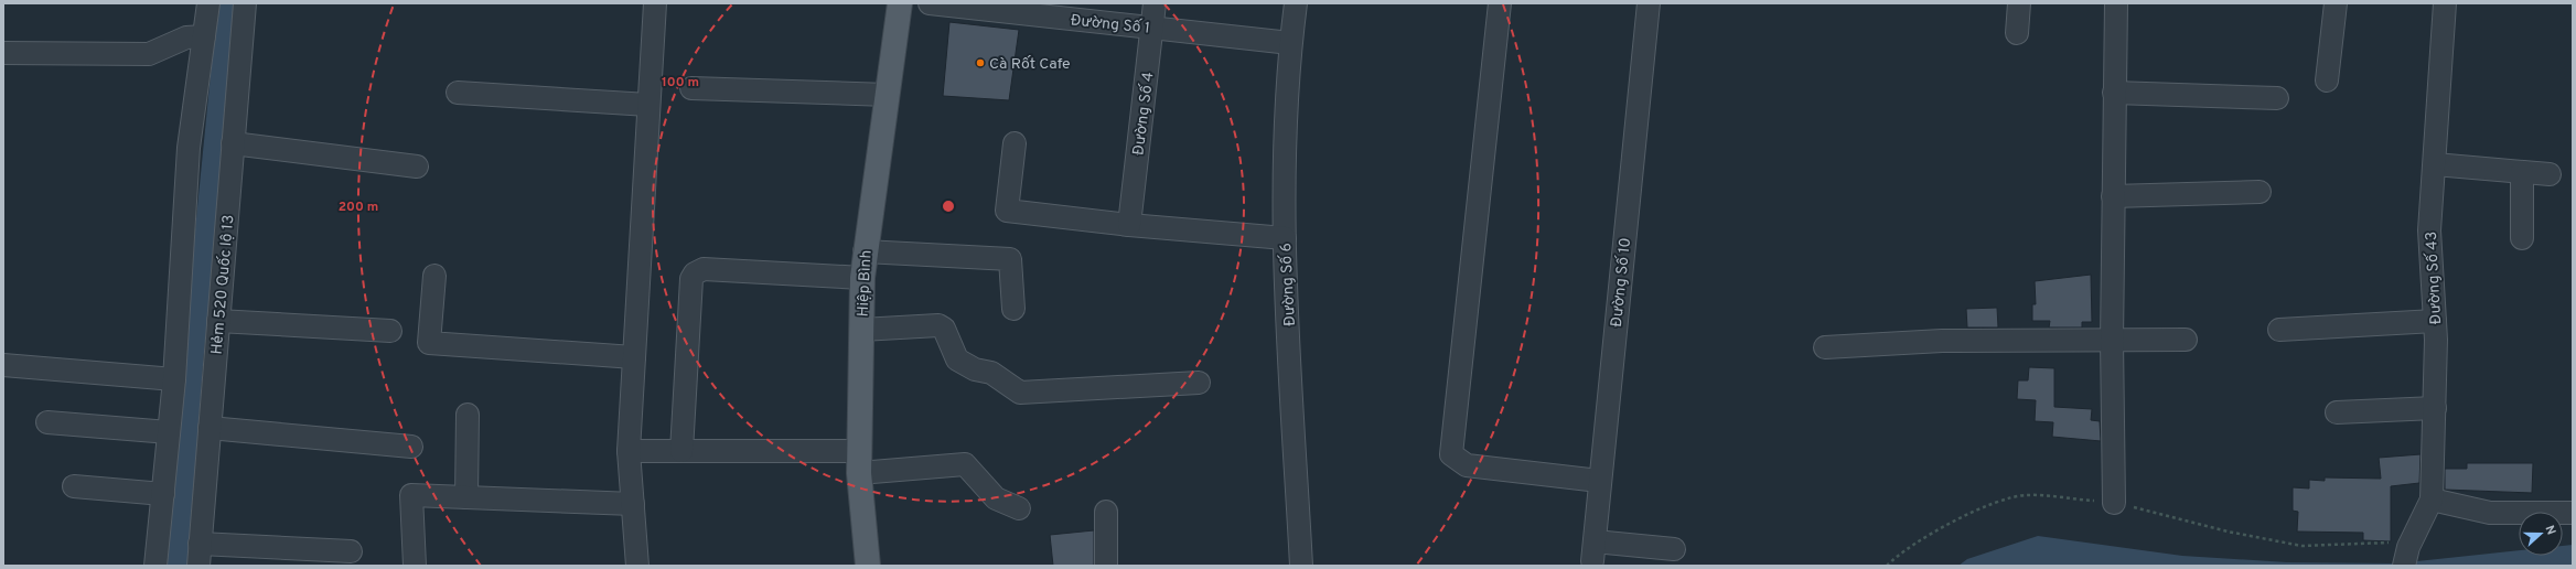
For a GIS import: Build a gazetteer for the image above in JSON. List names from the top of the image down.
{
  "streets": {
    "main road": ["Hiệp Bình"],
    "street": [
      "Đường Số 1",
      "Đường Số 4",
      "Đường Số 43",
      "Đường Số 10",
      "Hẻm 520 Quốc lộ 13",
      "Đường Số 6"
    ]
  },
  "crossings": [
    ["Đường Số 1", "Đường Số 4"],
    ["Đường Số 1", "Đường Số 6"]
  ],
  "places": ["Cà Rốt Cafe"],
  "north": "right",
  "rings": ["100 m", "200 m"]
}
